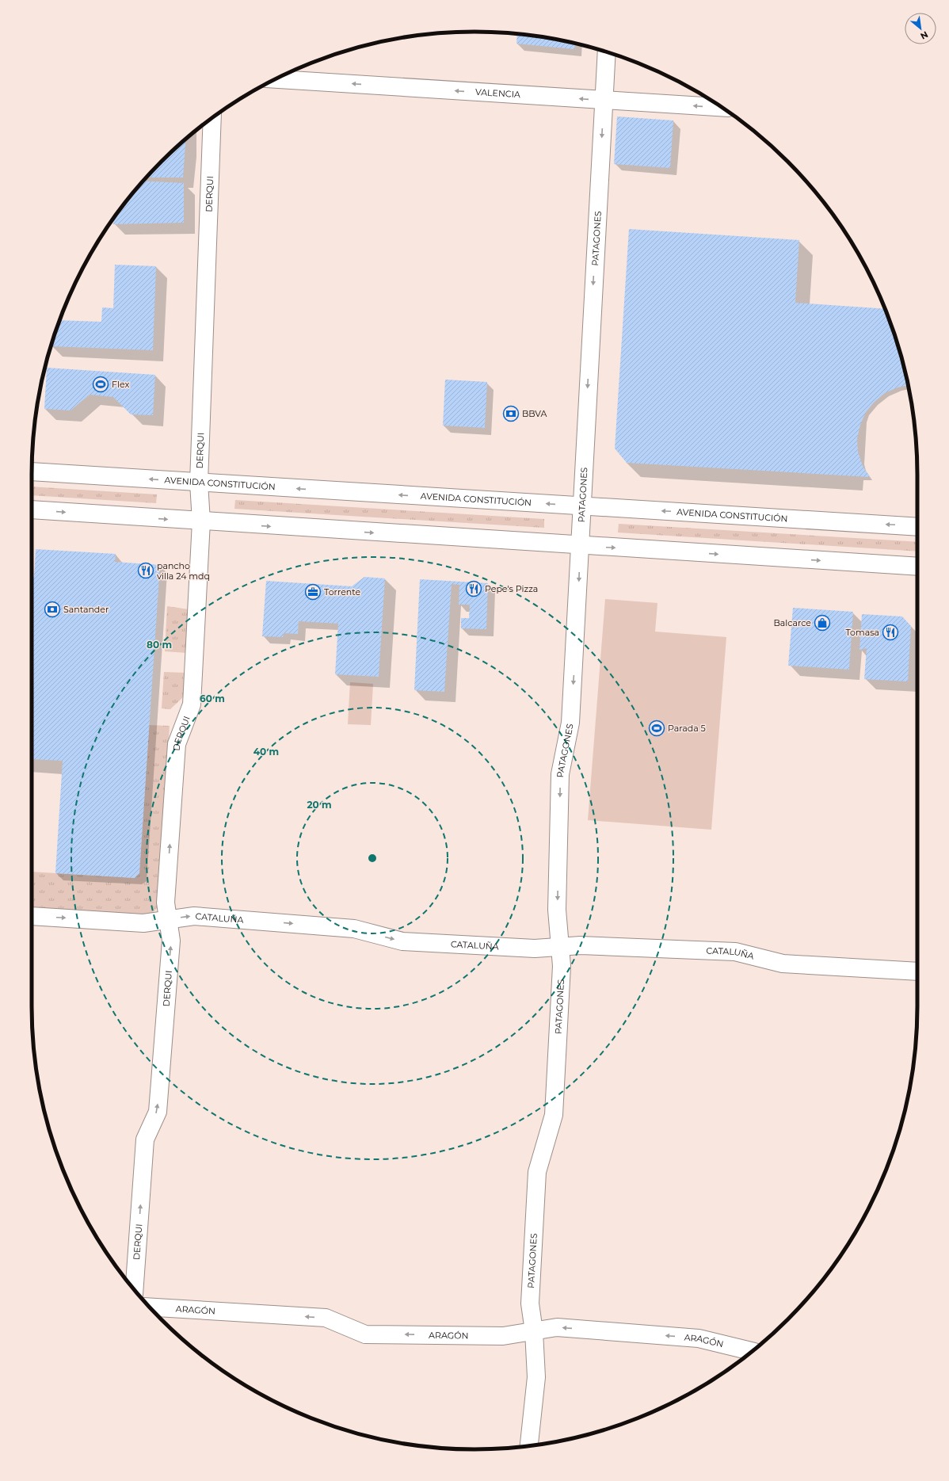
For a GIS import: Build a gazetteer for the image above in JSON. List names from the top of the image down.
{
  "streets": {
    "street": [
      "VALENCIA",
      "DERQUI",
      "PATAGONES",
      "AVENIDA CONSTITUCIÓN",
      "CATALUÑA",
      "ARAGÓN"
    ]
  },
  "crossings": [
    ["VALENCIA", "PATAGONES"],
    ["DERQUI", "AVENIDA CONSTITUCIÓN"],
    ["DERQUI", "CATALUÑA"],
    ["PATAGONES", "AVENIDA CONSTITUCIÓN"],
    ["PATAGONES", "CATALUÑA"],
    ["PATAGONES", "ARAGÓN"]
  ],
  "one_way": [
    "VALENCIA",
    "DERQUI",
    "PATAGONES",
    "CATALUÑA",
    "ARAGÓN"
  ],
  "places": {
    "sports": ["Flex", "Parada 5"],
    "bank": ["BBVA", "Santander"],
    "restaurant": ["pancho villa 24 mdq", "Pepe's Pizza", "Tomasa"],
    "office": ["Torrente"],
    "shop": ["Balcarce"]
  },
  "north": "bottom right",
  "rings": [
    "80 m",
    "60 m",
    "40 m",
    "20 m"
  ]
}
